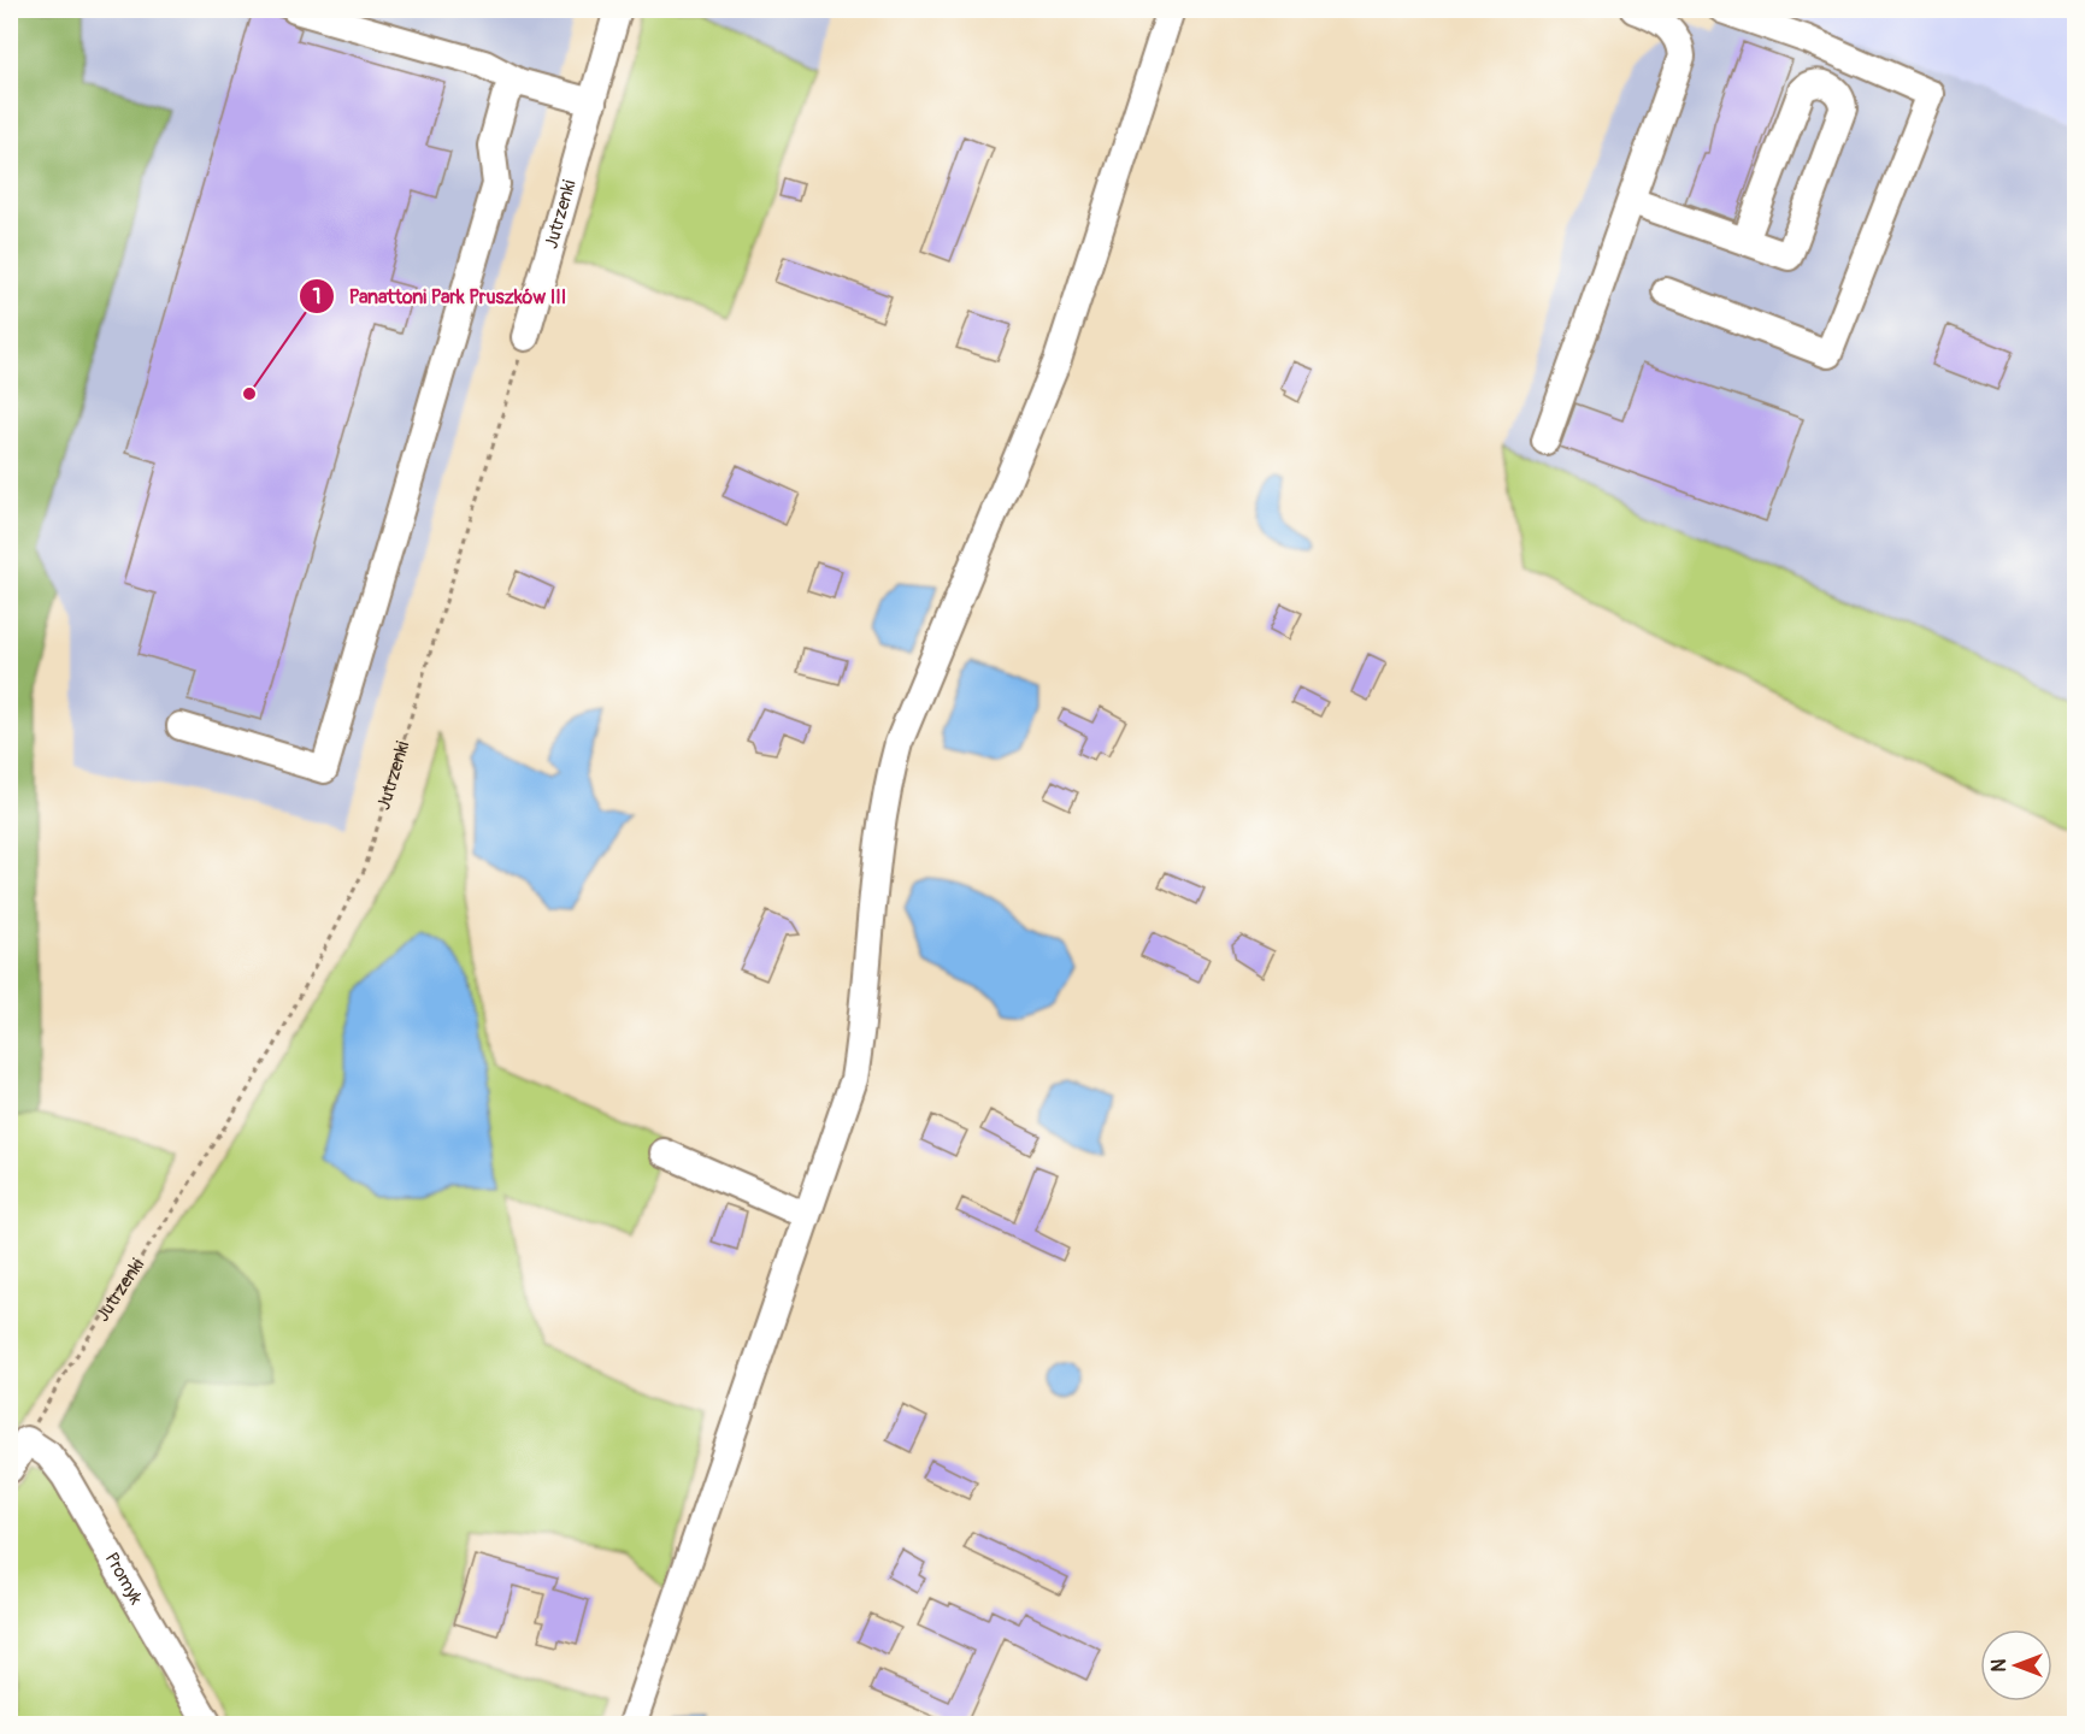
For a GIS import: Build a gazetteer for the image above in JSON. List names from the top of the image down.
{
  "streets": {
    "street": ["Jutrzenki", "Promyk"]
  },
  "crossings": [
    ["Jutrzenki", "Promyk"]
  ],
  "places": ["Panattoni Park Pruszków III"],
  "north": "left"
}
